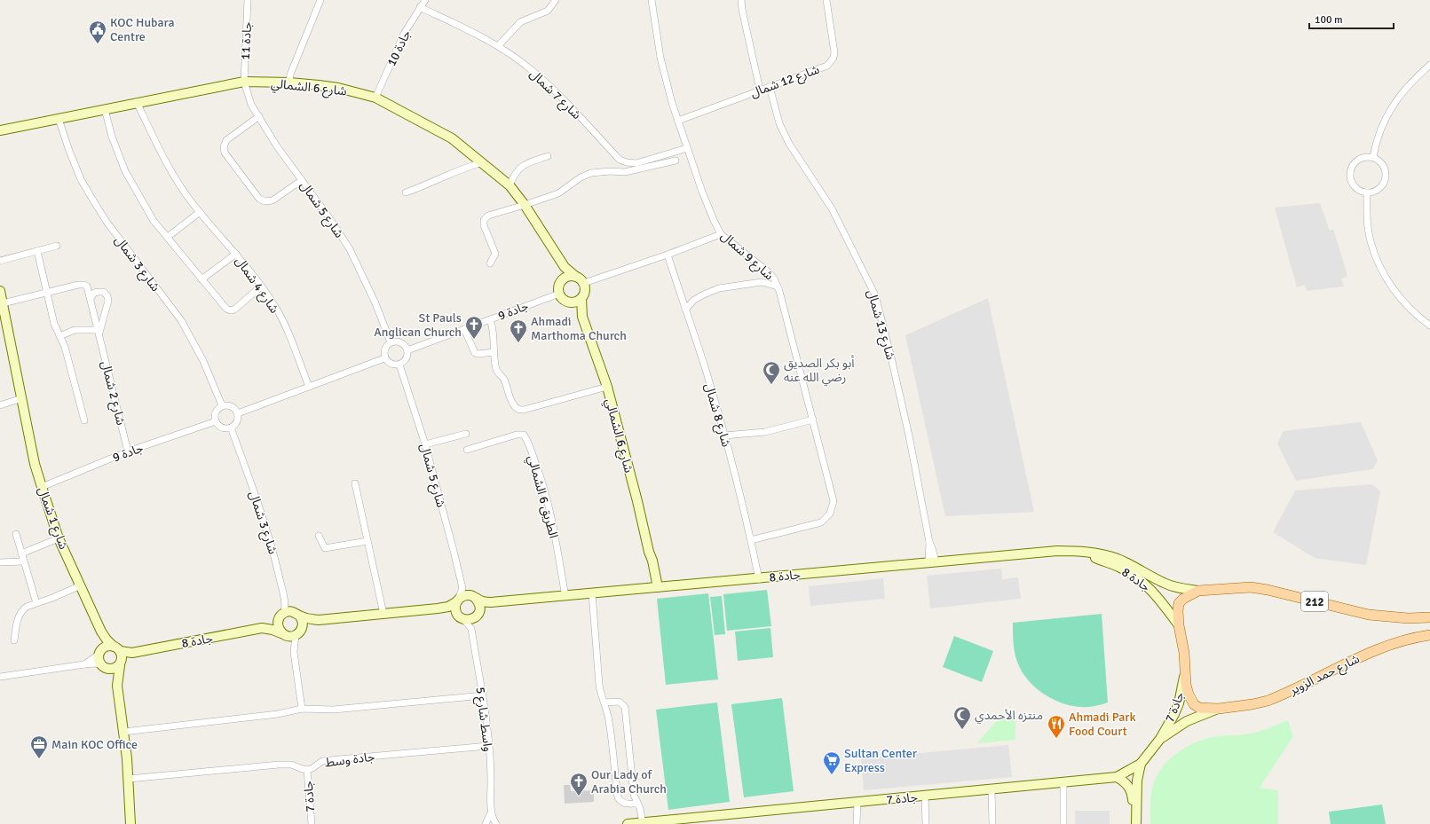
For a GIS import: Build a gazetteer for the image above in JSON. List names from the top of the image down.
{
  "streets": {
    "main road": [
      "شارع 6 الشمالي",
      "شارع 1 شمال",
      "جادة 8",
      "212",
      "شارع حمد الزوير",
      "جادة 7"
    ],
    "street": [
      "جادة 11",
      "جادة 10",
      "شارع 12 شمال",
      "شارع 7 شمال",
      "شارع 5 شمال",
      "شارع 9 شمال",
      "شارع 3 شمال",
      "شارع 4 شمال",
      "جادة 9",
      "شارع 13 شمال",
      "شارع 2 شمال",
      "شارع 8 شمال",
      "الطريق 6 الشمالي",
      "واسط شارع 5",
      "جادة وسط"
    ]
  },
  "crossings": [
    ["جادة 11", "شارع 6 الشمالي"],
    ["جادة 11", "شارع 5 شمال"],
    ["جادة 10", "شارع 6 الشمالي"],
    ["جادة 10", "شارع 7 شمال"],
    ["شارع 12 شمال", "شارع 9 شمال"],
    ["شارع 12 شمال", "شارع 13 شمال"],
    ["شارع 6 الشمالي", "شارع 5 شمال"],
    ["شارع 6 الشمالي", "شارع 3 شمال"],
    ["شارع 6 الشمالي", "شارع 4 شمال"],
    ["شارع 6 الشمالي", "جادة 9"],
    ["شارع 6 الشمالي", "جادة 8"],
    ["شارع 7 شمال", "شارع 9 شمال"],
    ["شارع 5 شمال", "جادة 9"],
    ["شارع 9 شمال", "شارع 8 شمال"],
    ["شارع 3 شمال", "جادة 9"],
    ["شارع 3 شمال", "جادة 8"],
    ["جادة 9", "شارع 2 شمال"],
    ["جادة 9", "شارع 1 شمال"],
    ["شارع 13 شمال", "جادة 8"],
    ["شارع 2 شمال", "شارع 1 شمال"],
    ["شارع 8 شمال", "جادة 8"],
    ["الطريق 6 الشمالي", "جادة 8"],
    ["شارع 1 شمال", "جادة 8"],
    ["جادة 8", "212"],
    ["جادة 8", "واسط شارع 5"],
    ["212", "شارع حمد الزوير"],
    ["212", "جادة 7"],
    ["شارع حمد الزوير", "جادة 7"],
    ["جادة 7", "جادة وسط"],
    ["واسط شارع 5", "جادة وسط"]
  ],
  "places": {
    "public building": ["KOC Hubara Centre"],
    "church": ["St Pauls Anglican Church", "Ahmadi Marthoma Church", "Our Lady of Arabia Church"],
    "mosque": ["أبو بكر الصديق رضي الله عنه", "منتزه الأحمدي"],
    "restaurant": ["Ahmadi Park Food Court"],
    "office": ["Main KOC Office"],
    "supermarket": ["Sultan Center Express"]
  },
  "scale_bar": "100 m"
}
